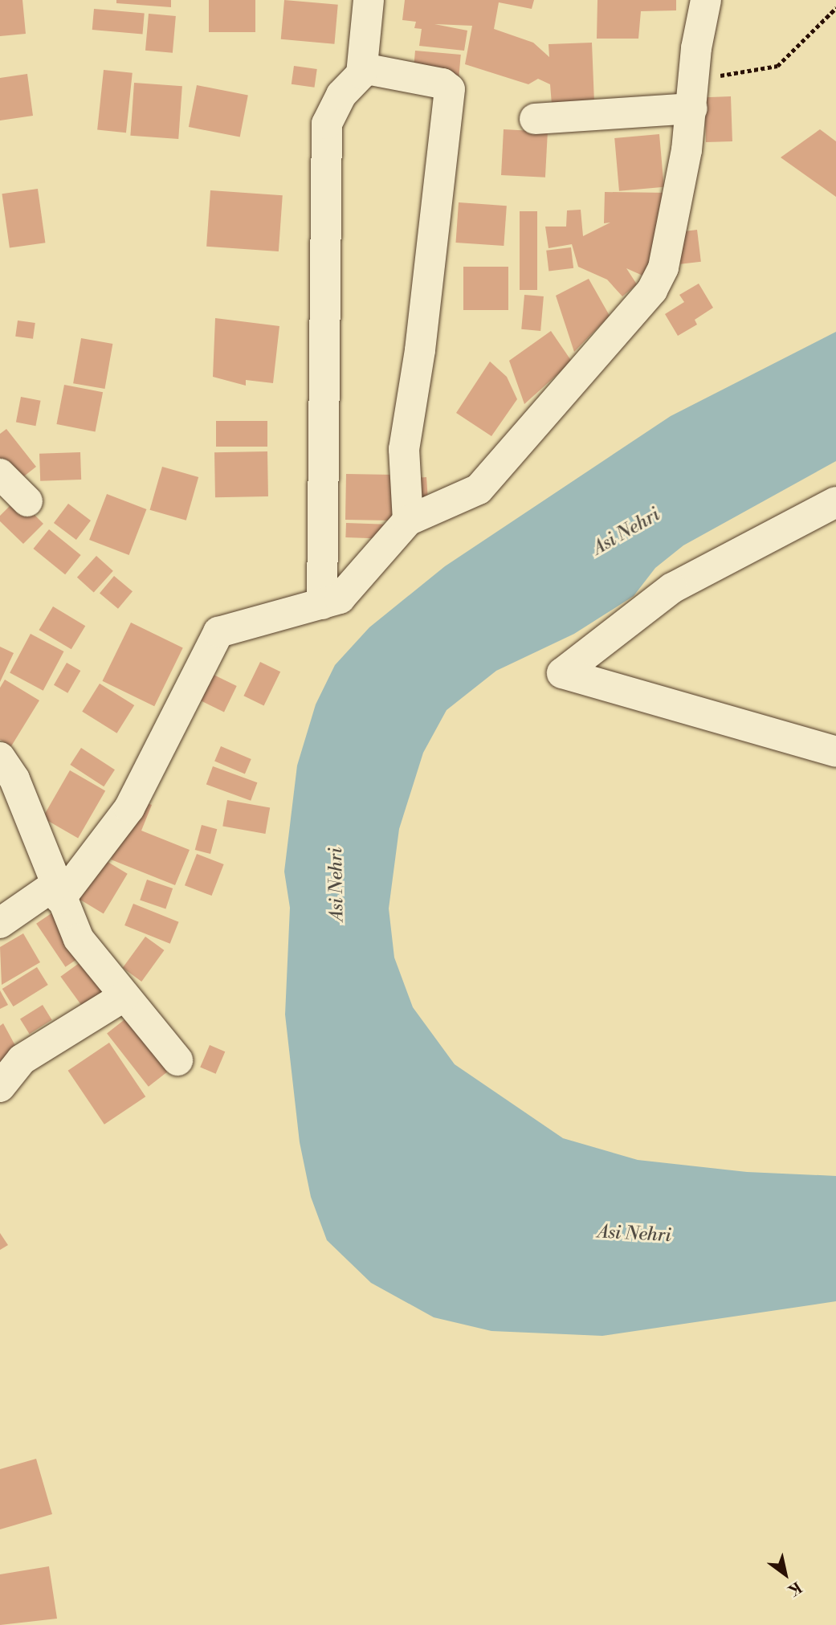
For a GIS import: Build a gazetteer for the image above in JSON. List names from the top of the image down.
{
  "water": ["Asi Nehri"],
  "north": "bottom right"
}
